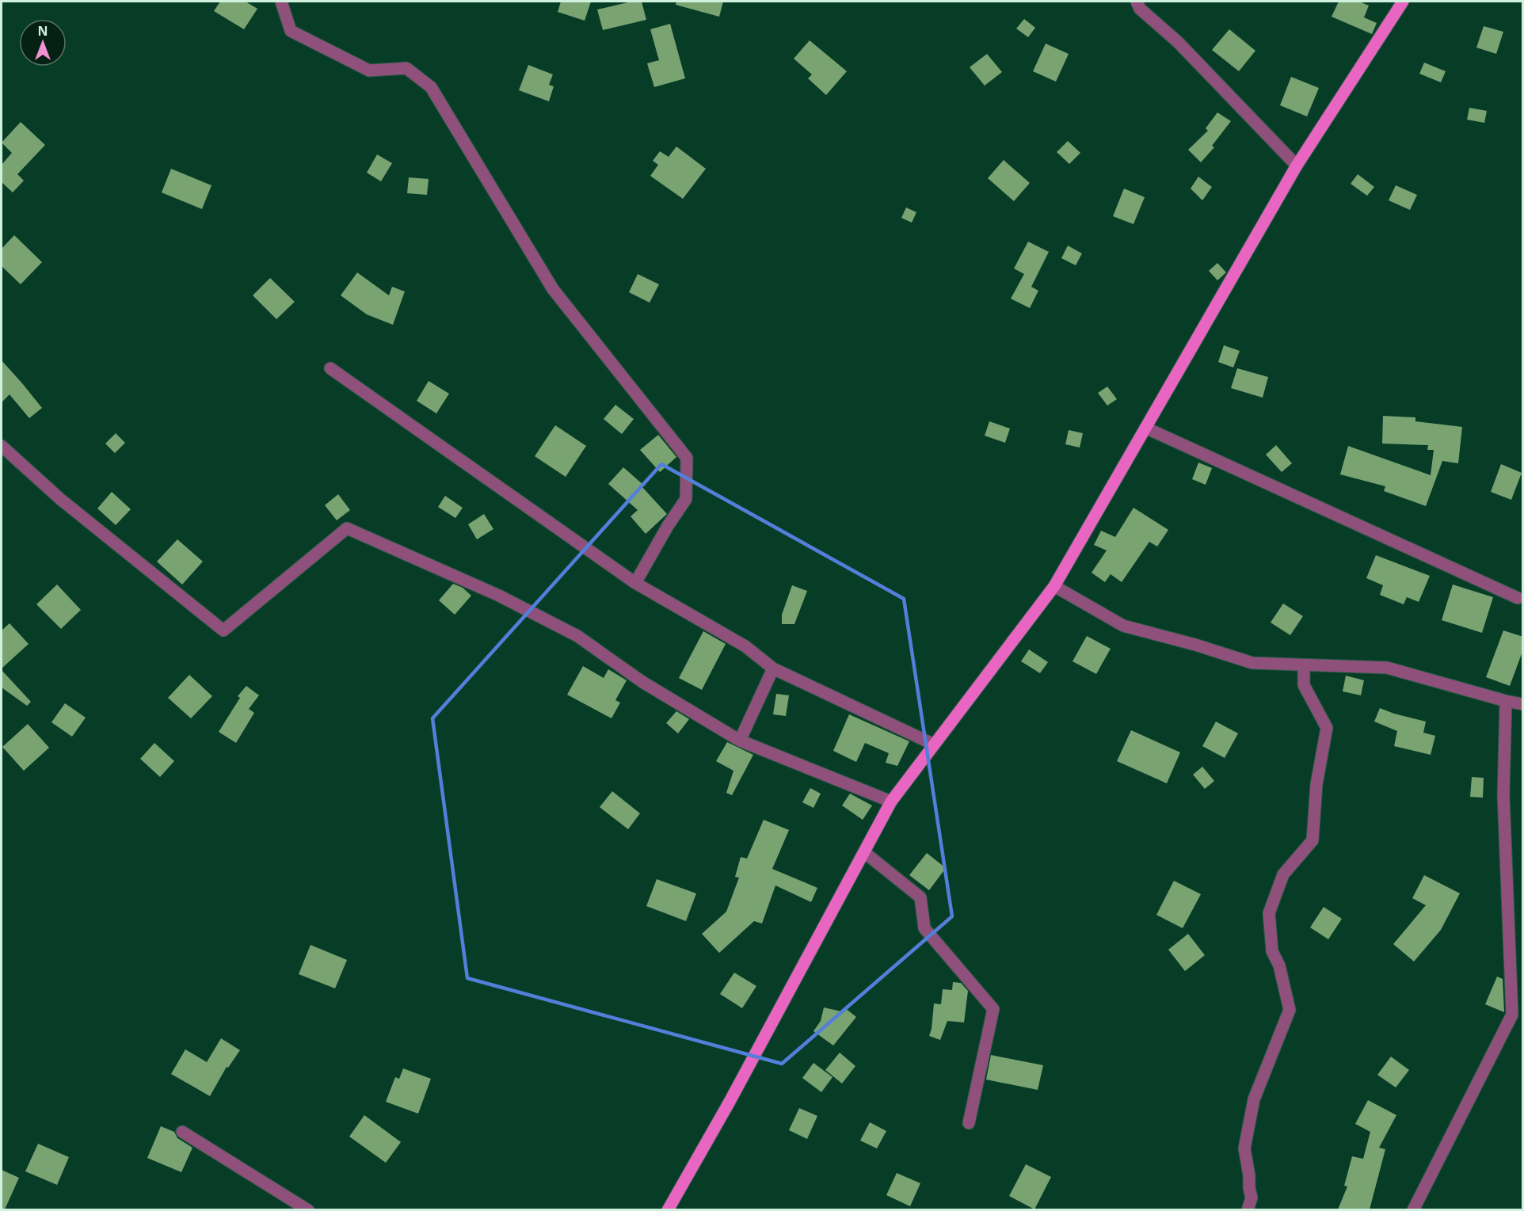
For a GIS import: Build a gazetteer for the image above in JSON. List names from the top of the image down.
{
  "north": "top"
}
